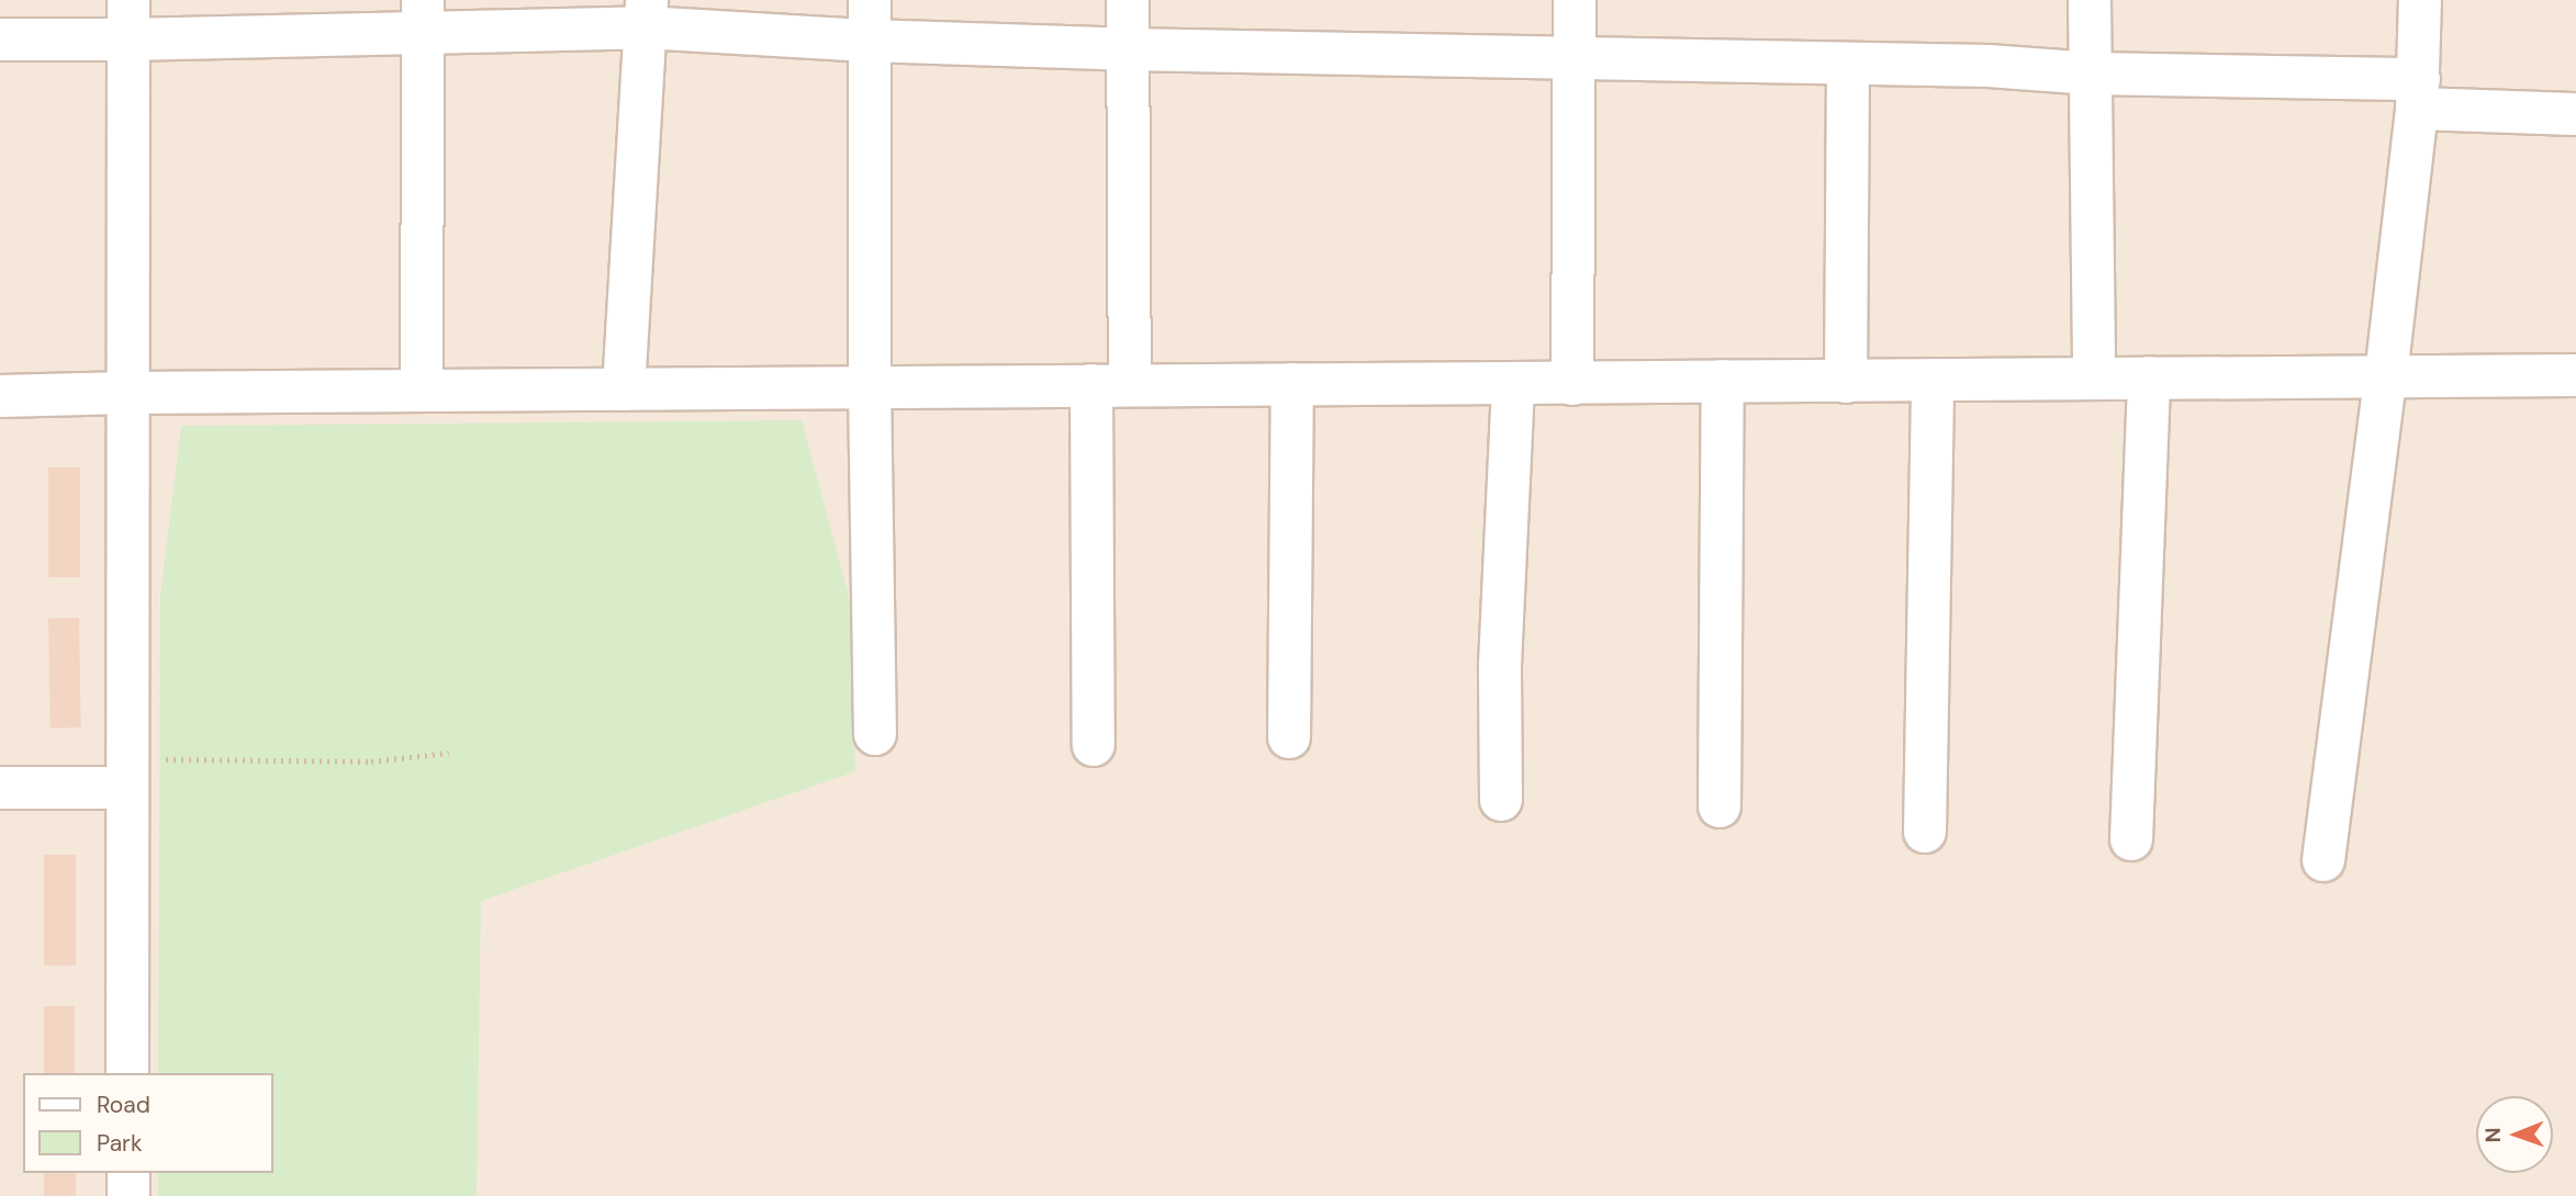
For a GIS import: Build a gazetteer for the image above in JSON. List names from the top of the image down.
{
  "legend": ["Road", "Park"],
  "north": "left"
}
